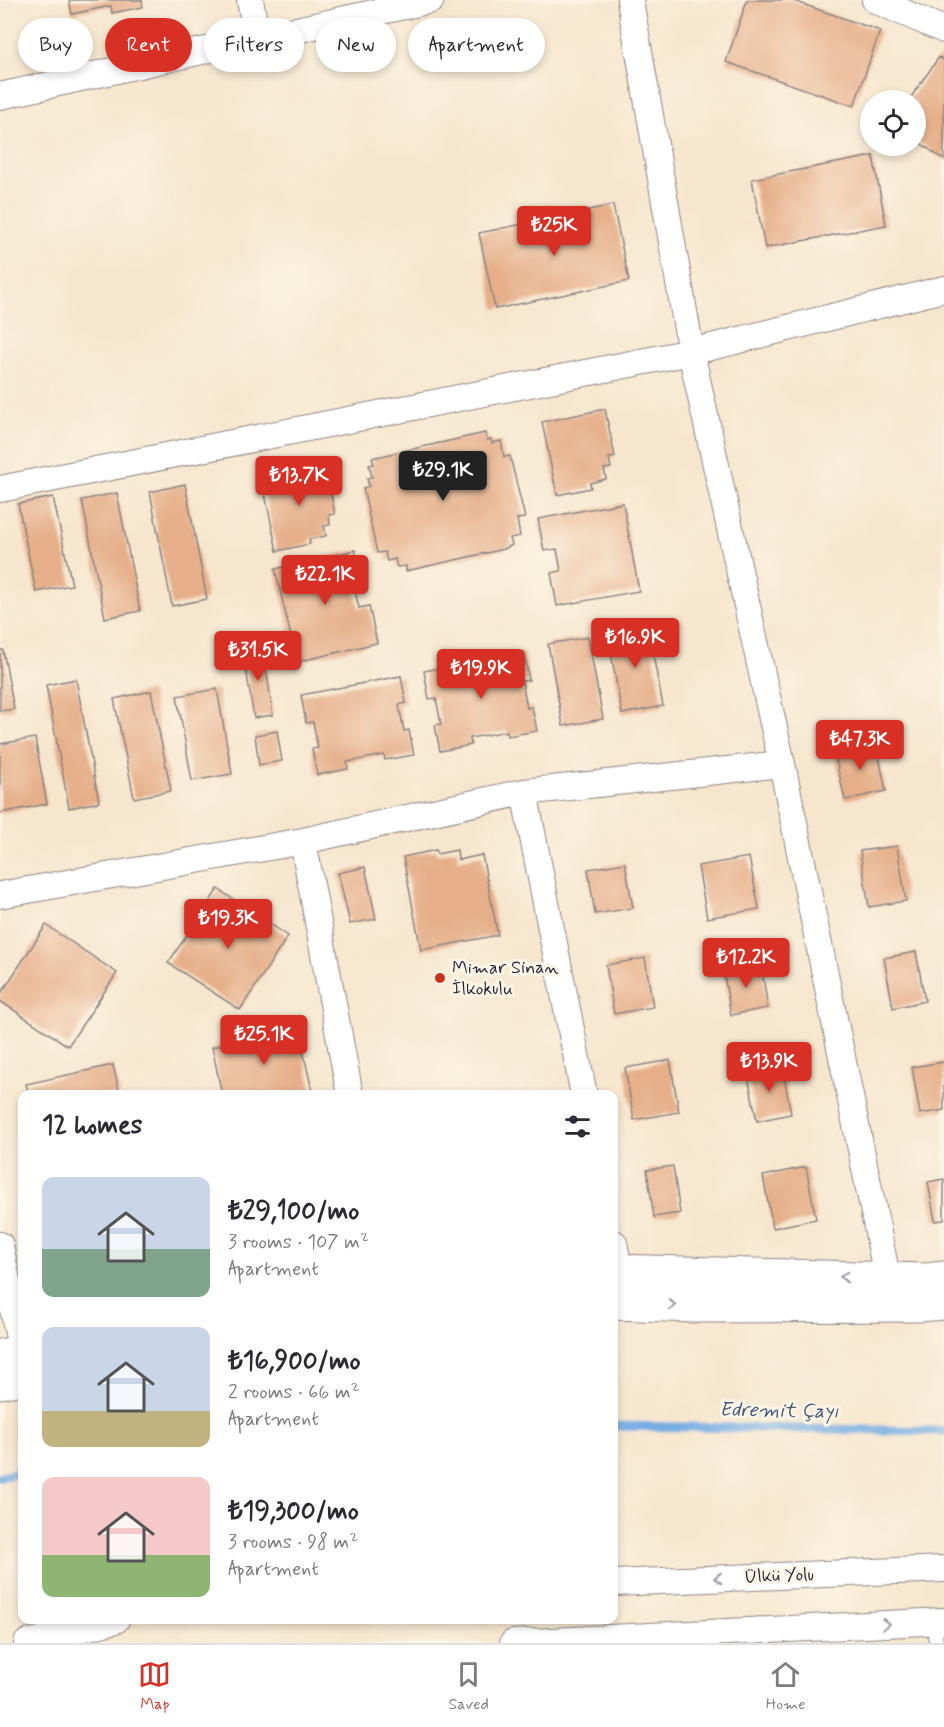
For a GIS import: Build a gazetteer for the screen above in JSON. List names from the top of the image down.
{
  "streets": {
    "street": ["Ülkü Yolu"]
  },
  "water": ["Edremit Çayı"],
  "places": ["Mimar Sinan İlkokulu"],
  "page": {
    "chip": [
      "Buy",
      "Rent",
      "Filters",
      "New",
      "Apartment"
    ],
    "price": [
      "₺25K",
      "₺29.1K",
      "₺13.7K",
      "₺22.1K",
      "₺16.9K",
      "₺31.5K",
      "₺19.9K",
      "₺47.3K",
      "₺19.3K",
      "₺12.2K",
      "₺25.1K",
      "₺13.9K"
    ],
    "heading": "12 homes",
    "list": [
      {
        "name": "₺29,100/mo",
        "note": "3 rooms · 107 m² · Apartment"
      },
      {
        "name": "₺16,900/mo",
        "note": "2 rooms · 66 m² · Apartment"
      },
      {
        "name": "₺19,300/mo",
        "note": "3 rooms · 98 m² · Apartment"
      }
    ],
    "tabs": ["Map", "Saved", "Home"]
  }
}
